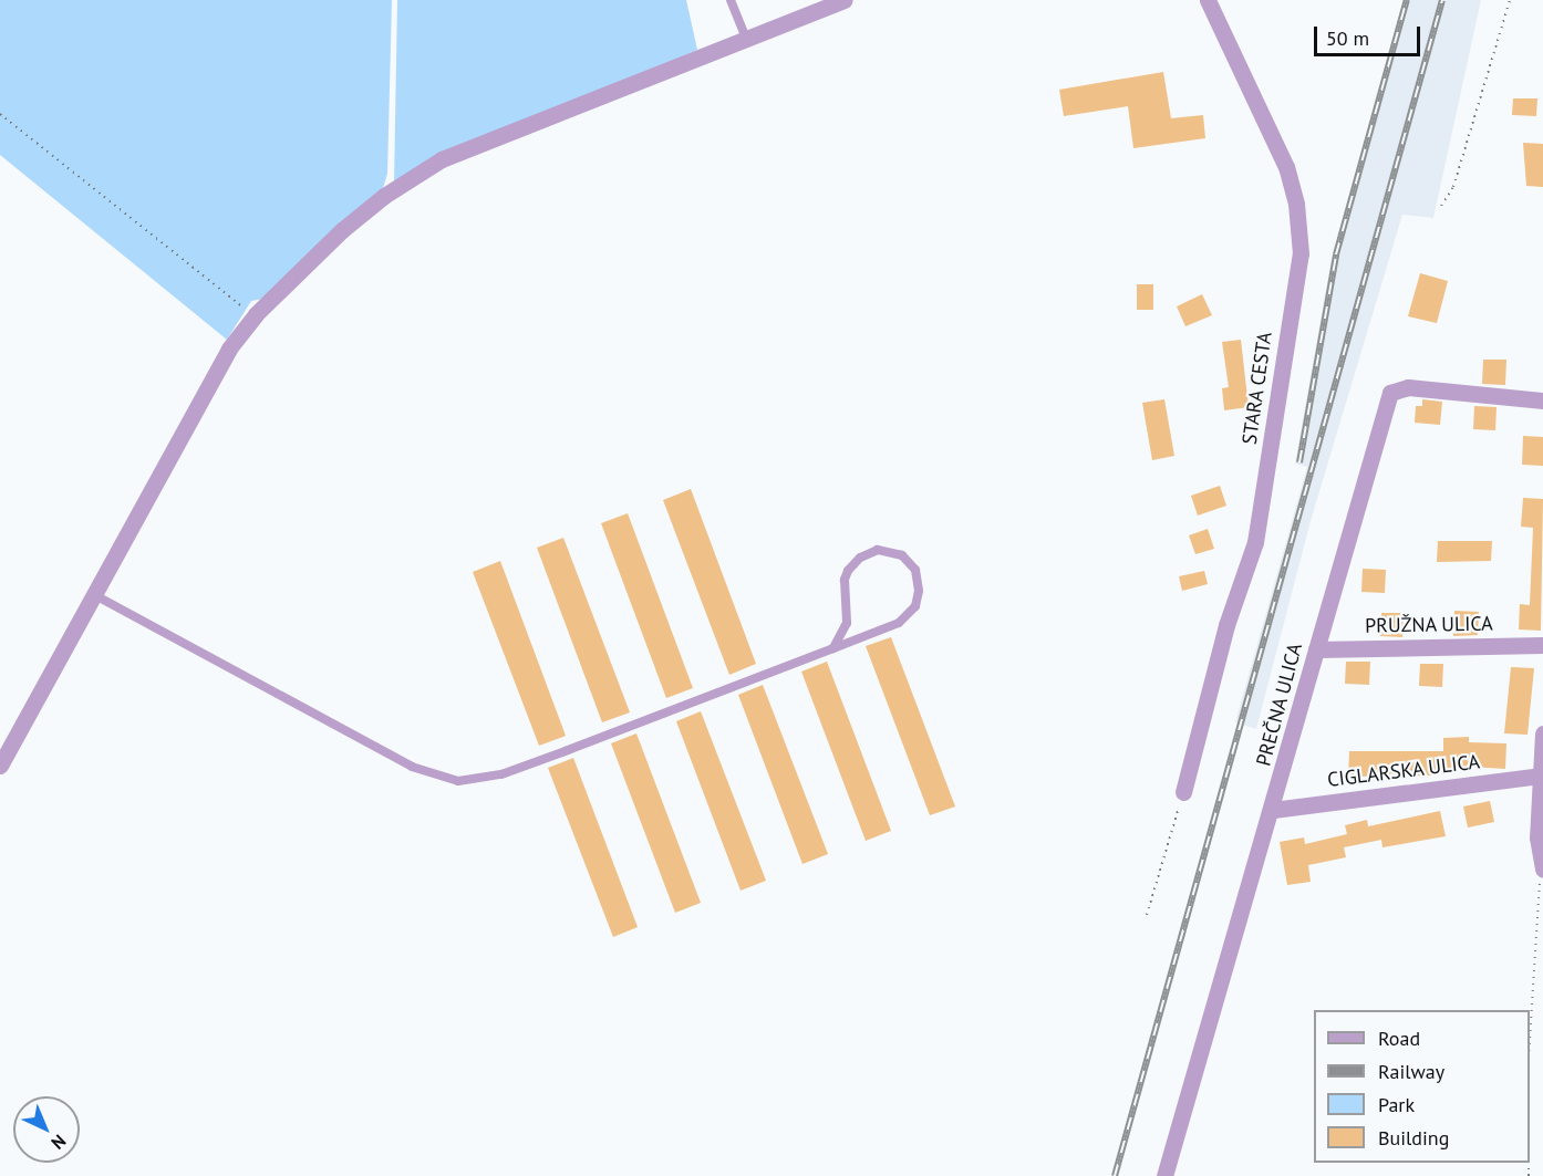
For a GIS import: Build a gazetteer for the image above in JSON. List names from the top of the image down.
{
  "streets": {
    "street": [
      "STARA CESTA",
      "PRUŽNA ULICA",
      "PREČNA ULICA",
      "CIGLARSKA ULICA"
    ]
  },
  "crossings": [
    ["PRUŽNA ULICA", "PREČNA ULICA"],
    ["PREČNA ULICA", "CIGLARSKA ULICA"]
  ],
  "legend": [
    "Road",
    "Railway",
    "Park",
    "Building"
  ],
  "scale_bar": "50 m",
  "north": "bottom right"
}
